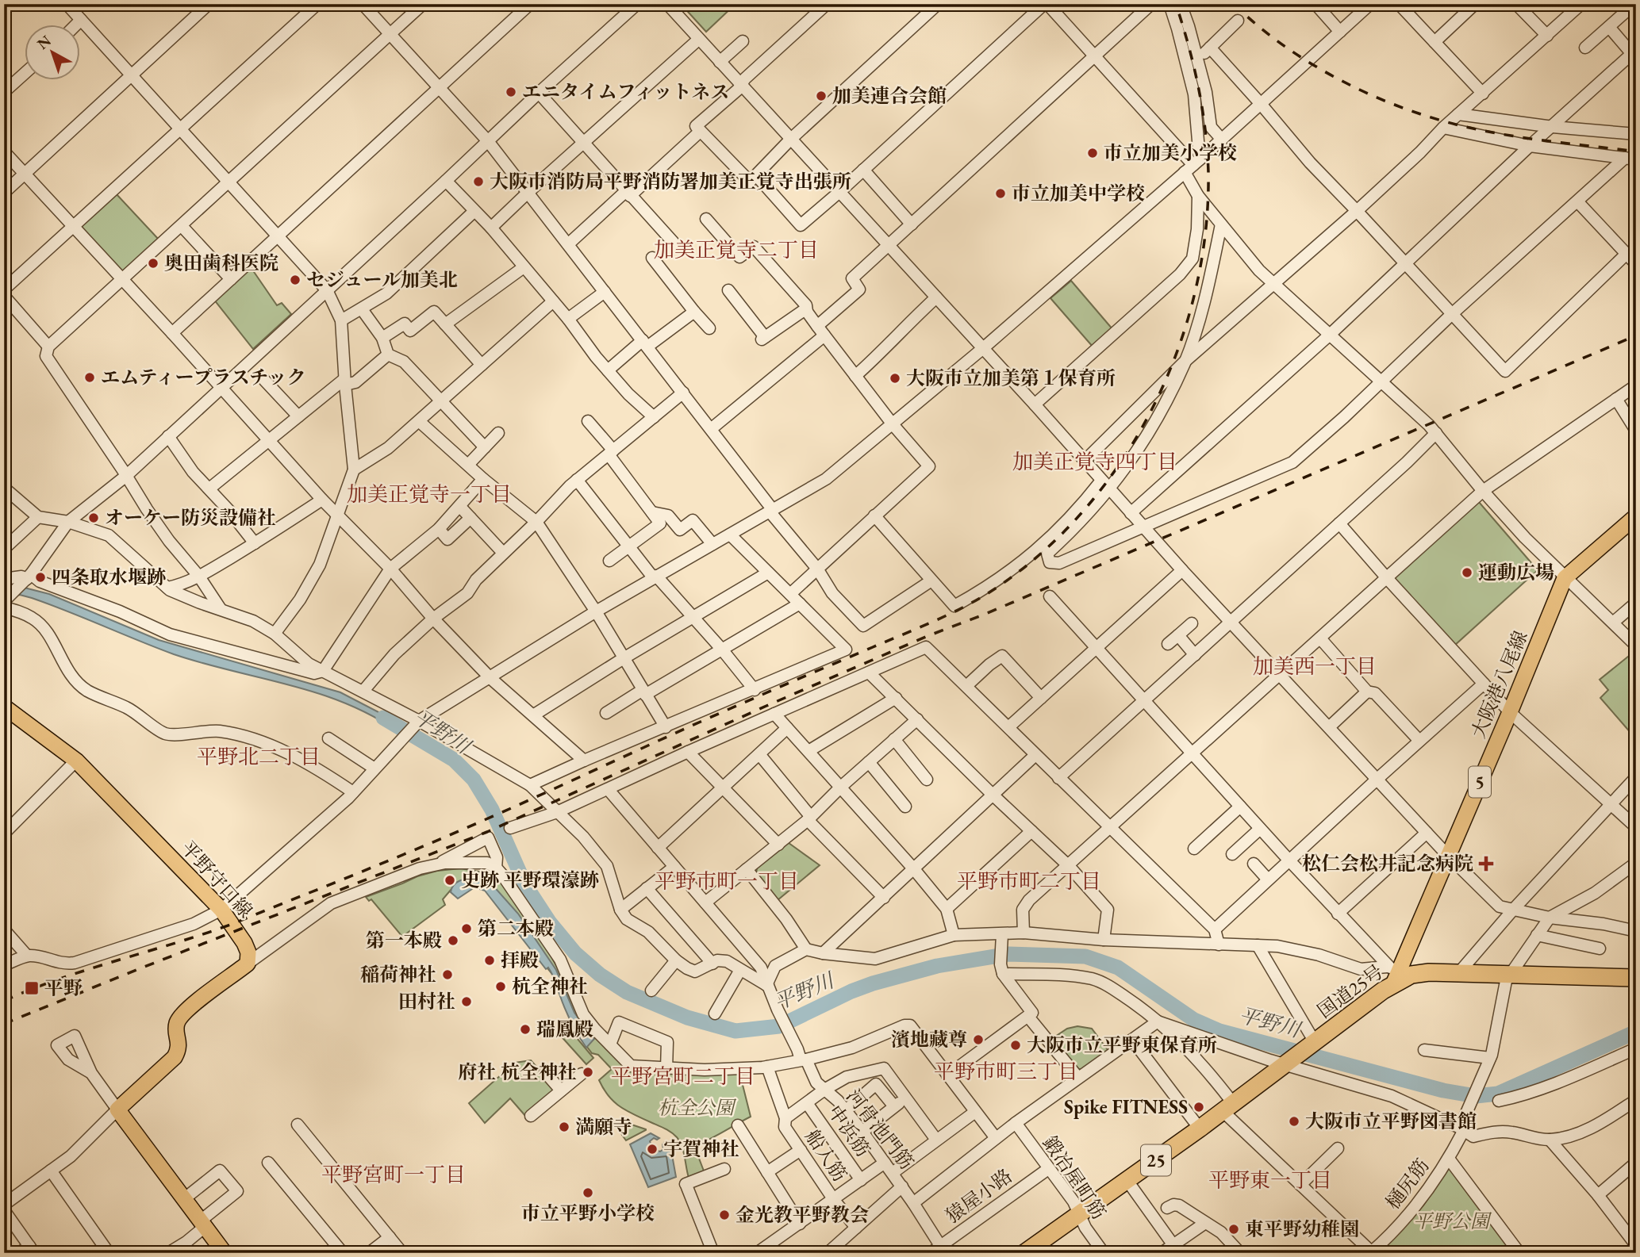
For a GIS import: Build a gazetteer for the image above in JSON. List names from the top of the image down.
{
  "streets": {
    "highway": ["国道25号", "25"],
    "main road": ["大阪港八尾線", "5", "平野守口線"],
    "street": [
      "河骨池門筋",
      "中浜筋",
      "船入筋",
      "鍛冶屋町筋",
      "樋尻筋",
      "猿屋小路"
    ]
  },
  "crossings": [
    ["大阪港八尾線", "国道25号"],
    ["国道25号", "鍛冶屋町筋"],
    ["国道25号", "樋尻筋"],
    ["河骨池門筋", "猿屋小路"],
    ["鍛冶屋町筋", "猿屋小路"]
  ],
  "districts": [
    "加美正覚寺二丁目",
    "加美正覚寺四丁目",
    "加美正覚寺一丁目",
    "加美西一丁目",
    "平野北二丁目",
    "平野市町一丁目",
    "平野市町二丁目",
    "平野市町三丁目",
    "平野宮町二丁目",
    "平野宮町一丁目",
    "平野東一丁目"
  ],
  "water": ["平野川"],
  "parks": ["杭全公園", "平野公園"],
  "places": {
    "other": [
      "エニタイムフィットネス",
      "加美連合会館",
      "市立加美小学校",
      "大阪市消防局平野消防署加美正覚寺出張所",
      "市立加美中学校",
      "奥田歯科医院",
      "セジュール加美北",
      "エムティープラスチック",
      "大阪市立加美第１保育所",
      "オーケー防災設備社",
      "運動広場",
      "四条取水堰跡",
      "史跡 平野環濠跡",
      "第二本殿",
      "第一本殿",
      "拝殿",
      "稲荷神社",
      "杭全神社",
      "田村社",
      "瑞鳳殿",
      "濱地藏尊",
      "大阪市立平野東保育所",
      "府社 杭全神社",
      "Spike FITNESS",
      "大阪市立平野図書館",
      "満願寺",
      "宇賀神社",
      "市立平野小学校",
      "金光教平野教会",
      "東平野幼稚園"
    ],
    "health": ["松仁会松井記念病院"],
    "transit": ["平野"]
  },
  "north": "top left"
}
